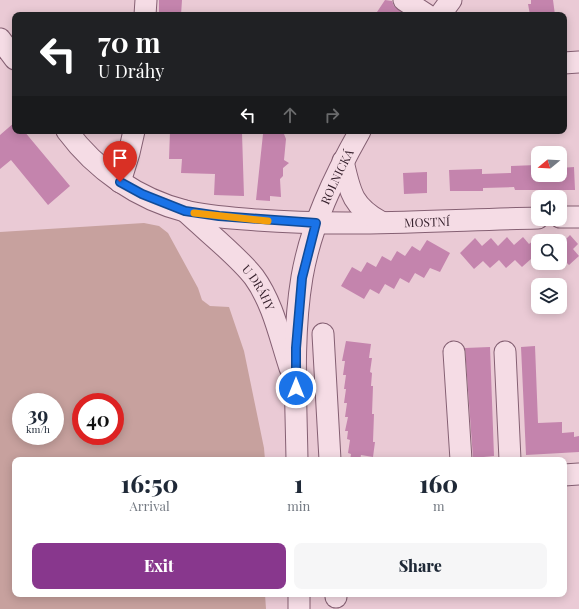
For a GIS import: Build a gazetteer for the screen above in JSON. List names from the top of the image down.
{
  "streets": {
    "street": ["ROLNICKÁ", "MOSTNÍ", "U DRÁHY"]
  },
  "crossings": [
    ["ROLNICKÁ", "MOSTNÍ"],
    ["ROLNICKÁ", "U DRÁHY"],
    ["MOSTNÍ", "U DRÁHY"]
  ],
  "north": "left",
  "page": {
    "turn": ["70 m", "U Dráhy"],
    "speed": "39 km/h",
    "limit": "40",
    "eta": [
      "16:50",
      "Arrival",
      "1",
      "min",
      "160",
      "m"
    ],
    "buttons": ["Exit", "Share"]
  }
}
